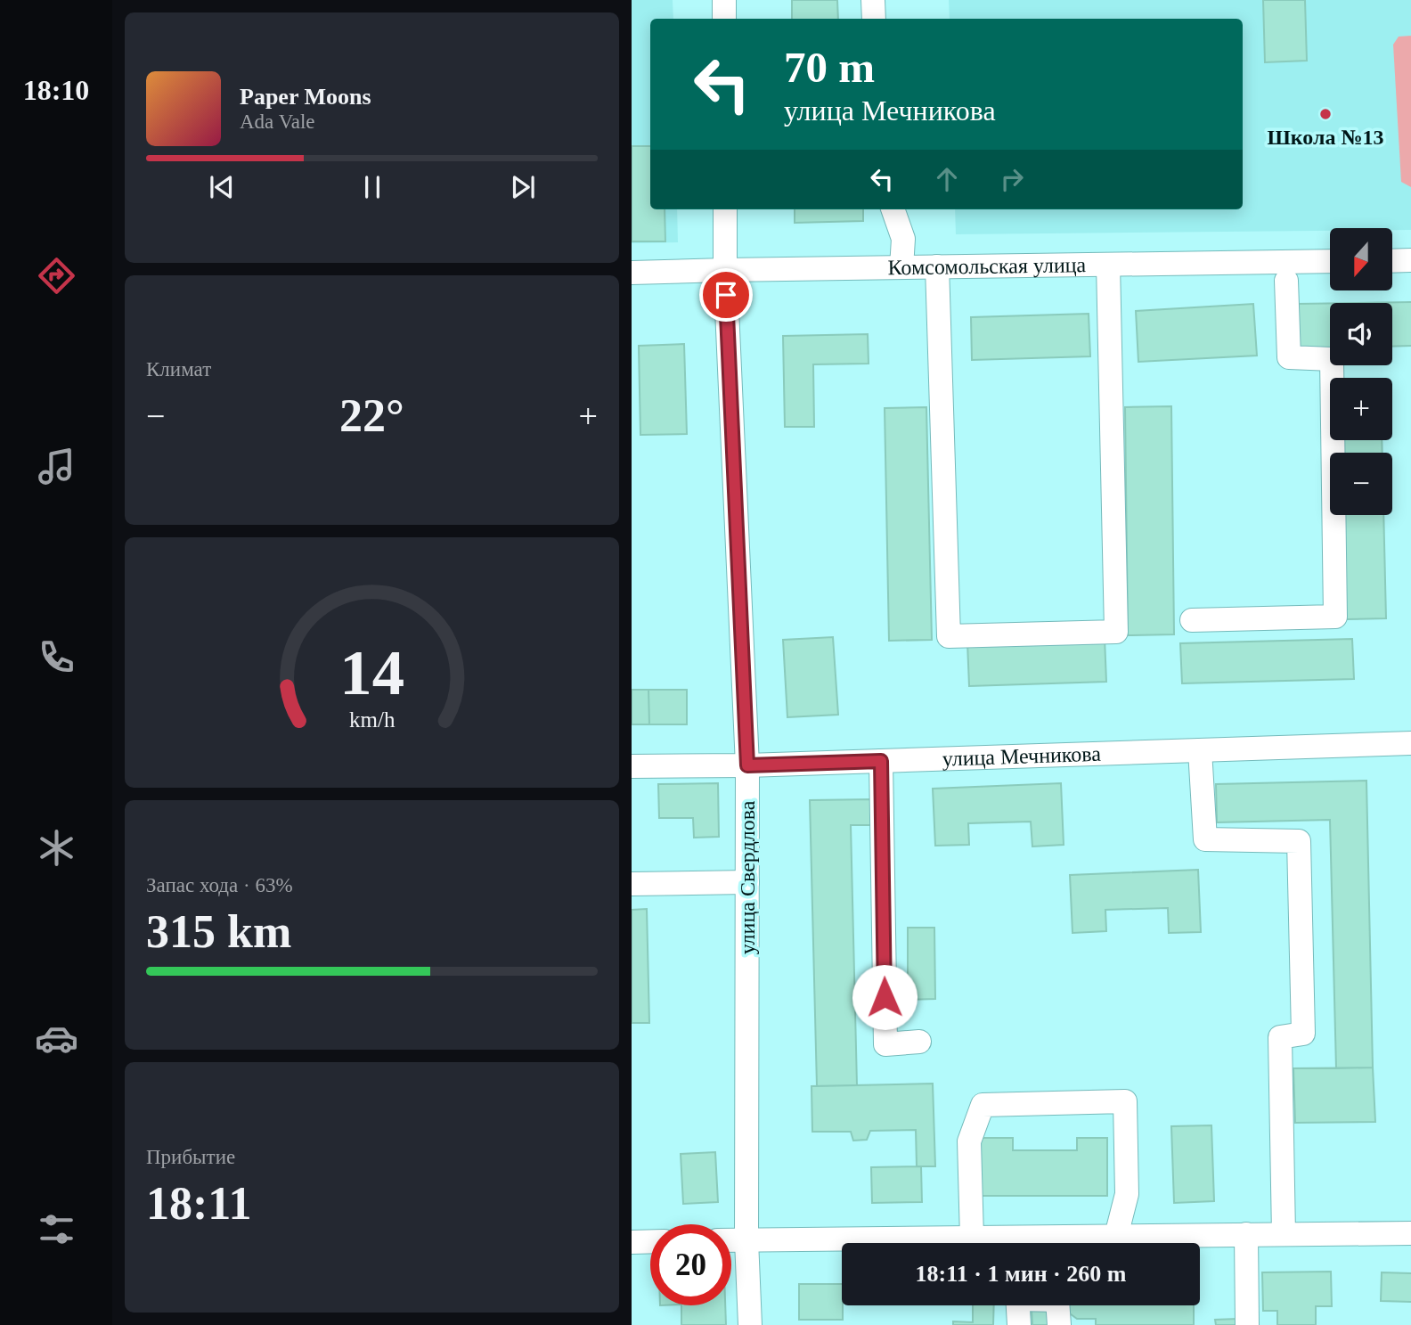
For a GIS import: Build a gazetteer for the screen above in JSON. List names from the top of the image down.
{
  "streets": {
    "street": ["Комсомольская улица", "улица Мечникова", "улица Свердлова"]
  },
  "crossings": [
    ["Комсомольская улица", "улица Свердлова"],
    ["улица Мечникова", "улица Свердлова"]
  ],
  "places": ["Школа №13"],
  "north": "bottom",
  "page": {
    "tabs": "18:10",
    "turn": ["70 m", "улица Мечникова"],
    "song": ["Paper Moons", "Ada Vale"],
    "map_buttons": ["+", "−"],
    "tile": [
      "Климат",
      ["Запас хода · 63%", "315 km"],
      ["Прибытие", "18:11"]
    ],
    "heat": ["−", "22°", "+"],
    "limit": "20",
    "trip": "18:11 · 1 мин · 260 m",
    "gauge": ["14", "km/h"]
  }
}
